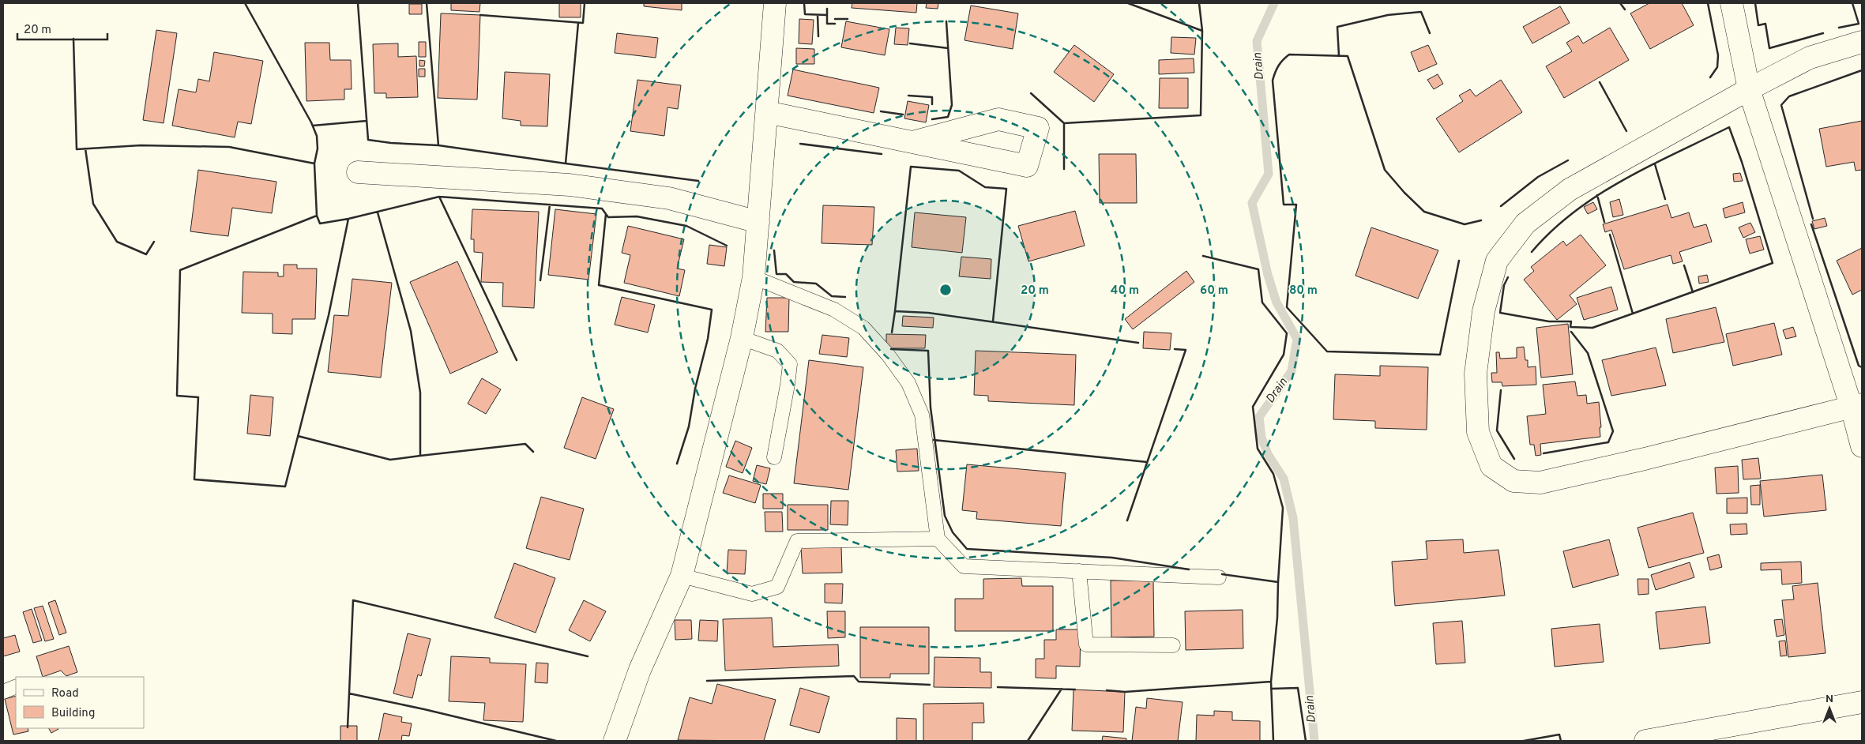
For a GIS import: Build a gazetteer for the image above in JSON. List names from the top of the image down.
{
  "water": ["Drain"],
  "legend": ["Road", "Building"],
  "scale_bar": "20 m",
  "north": "top",
  "rings": [
    "20 m",
    "40 m",
    "60 m",
    "80 m"
  ]
}
